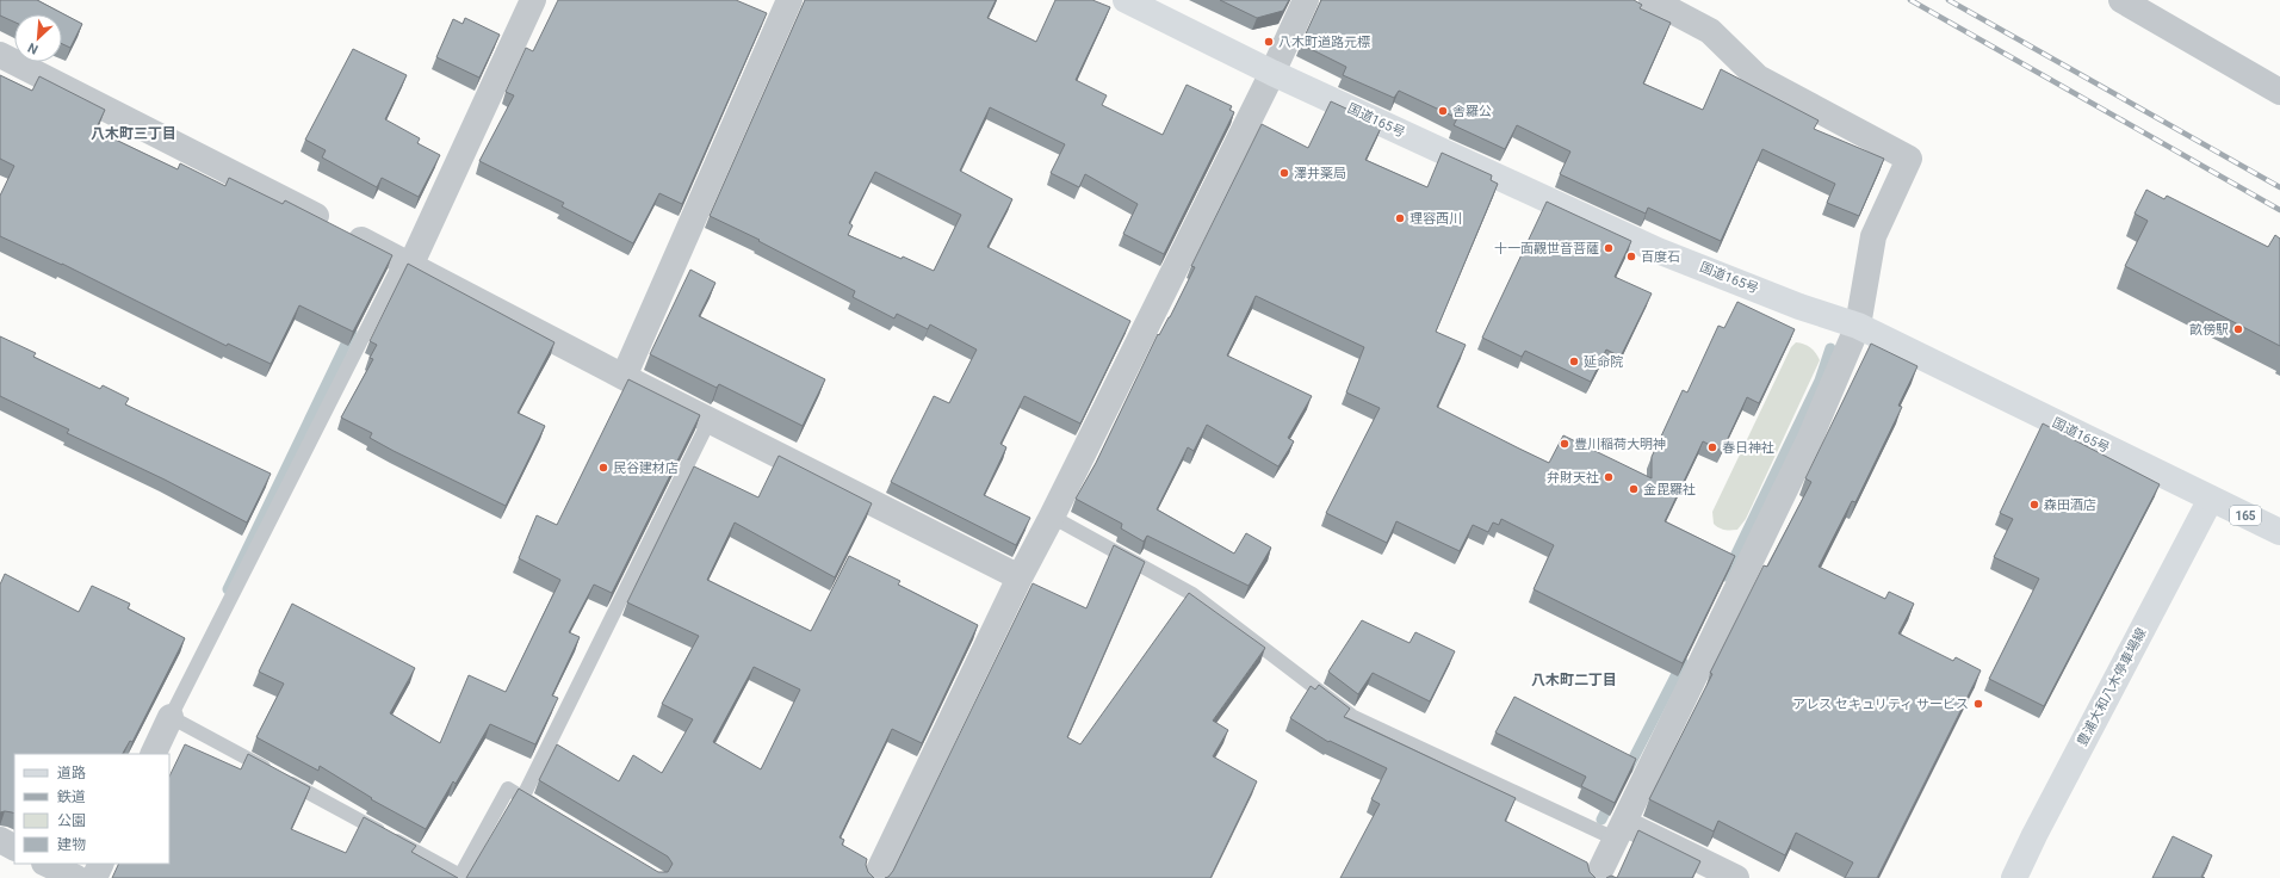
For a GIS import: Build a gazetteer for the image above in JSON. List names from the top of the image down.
{
  "streets": {
    "main road": ["国道165号", "165", "豊浦大和八木停車場線"]
  },
  "crossings": [
    ["国道165号", "豊浦大和八木停車場線"]
  ],
  "districts": ["八木町三丁目", "八木町二丁目"],
  "places": [
    "八木町道路元標",
    "舎羅公",
    "澤井薬局",
    "理容西川",
    "十一面觀世音菩薩",
    "百度石",
    "畝傍駅",
    "延命院",
    "豊川稲荷大明神",
    "春日神社",
    "民谷建材店",
    "弁財天社",
    "金毘羅社",
    "森田酒店",
    "アレス セキュリティ サービス"
  ],
  "legend": [
    "道路",
    "鉄道",
    "公園",
    "建物"
  ],
  "north": "bottom left"
}
